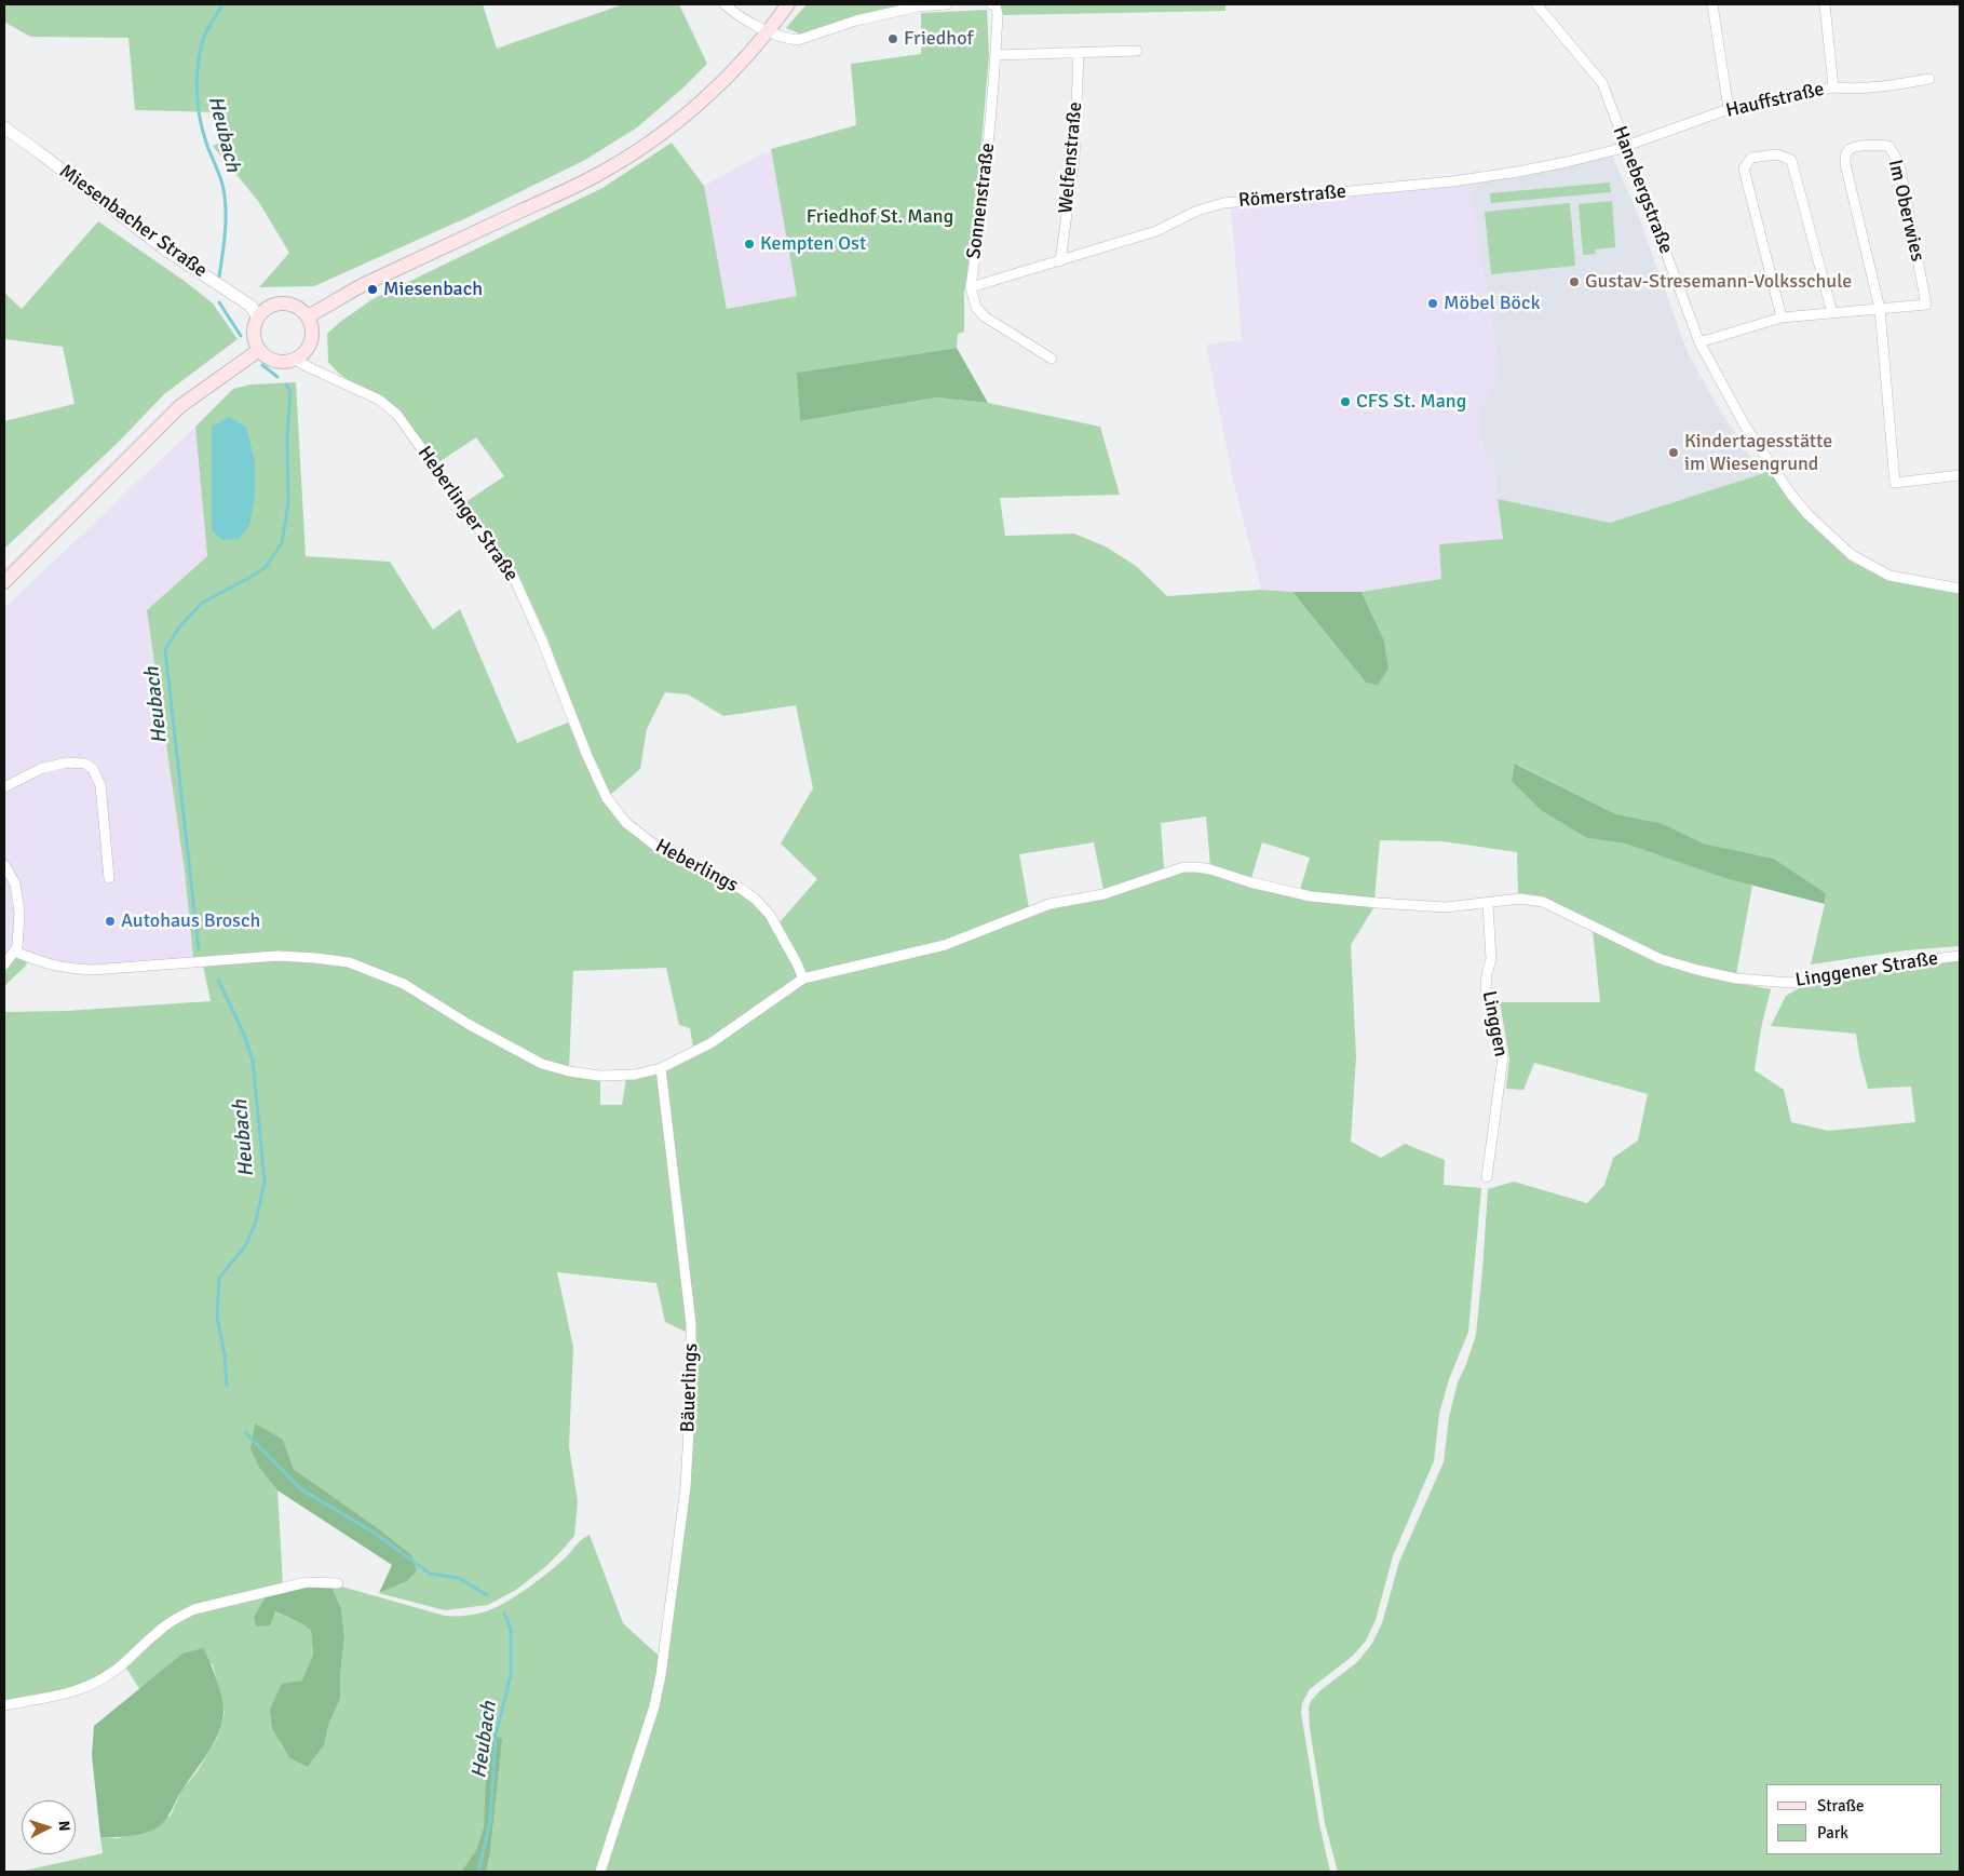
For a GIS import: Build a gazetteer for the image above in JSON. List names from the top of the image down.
{
  "streets": {
    "street": [
      "Hauffstraße",
      "Welfenstraße",
      "Hanebergstraße",
      "Römerstraße",
      "Sonnenstraße",
      "Im Oberwies",
      "Miesenbacher Straße",
      "Heberlinger Straße",
      "Heberlings",
      "Linggener Straße",
      "Linggen",
      "Bäuerlings"
    ]
  },
  "crossings": [
    ["Hauffstraße", "Hanebergstraße"],
    ["Hauffstraße", "Römerstraße"],
    ["Welfenstraße", "Römerstraße"],
    ["Hanebergstraße", "Römerstraße"],
    ["Hanebergstraße", "Im Oberwies"],
    ["Römerstraße", "Sonnenstraße"],
    ["Miesenbacher Straße", "Heberlinger Straße"],
    ["Heberlinger Straße", "Heberlings"],
    ["Heberlings", "Linggener Straße"],
    ["Linggener Straße", "Linggen"]
  ],
  "water": ["Heubach"],
  "parks": ["Friedhof St. Mang"],
  "places": [
    "Friedhof",
    "Kempten Ost",
    "Gustav-Stresemann-Volksschule",
    "Miesenbach",
    "Möbel Böck",
    "CFS St. Mang",
    "Kindertagesstätte im Wiesengrund",
    "Autohaus Brosch"
  ],
  "legend": ["Straße", "Park"],
  "north": "right"
}
